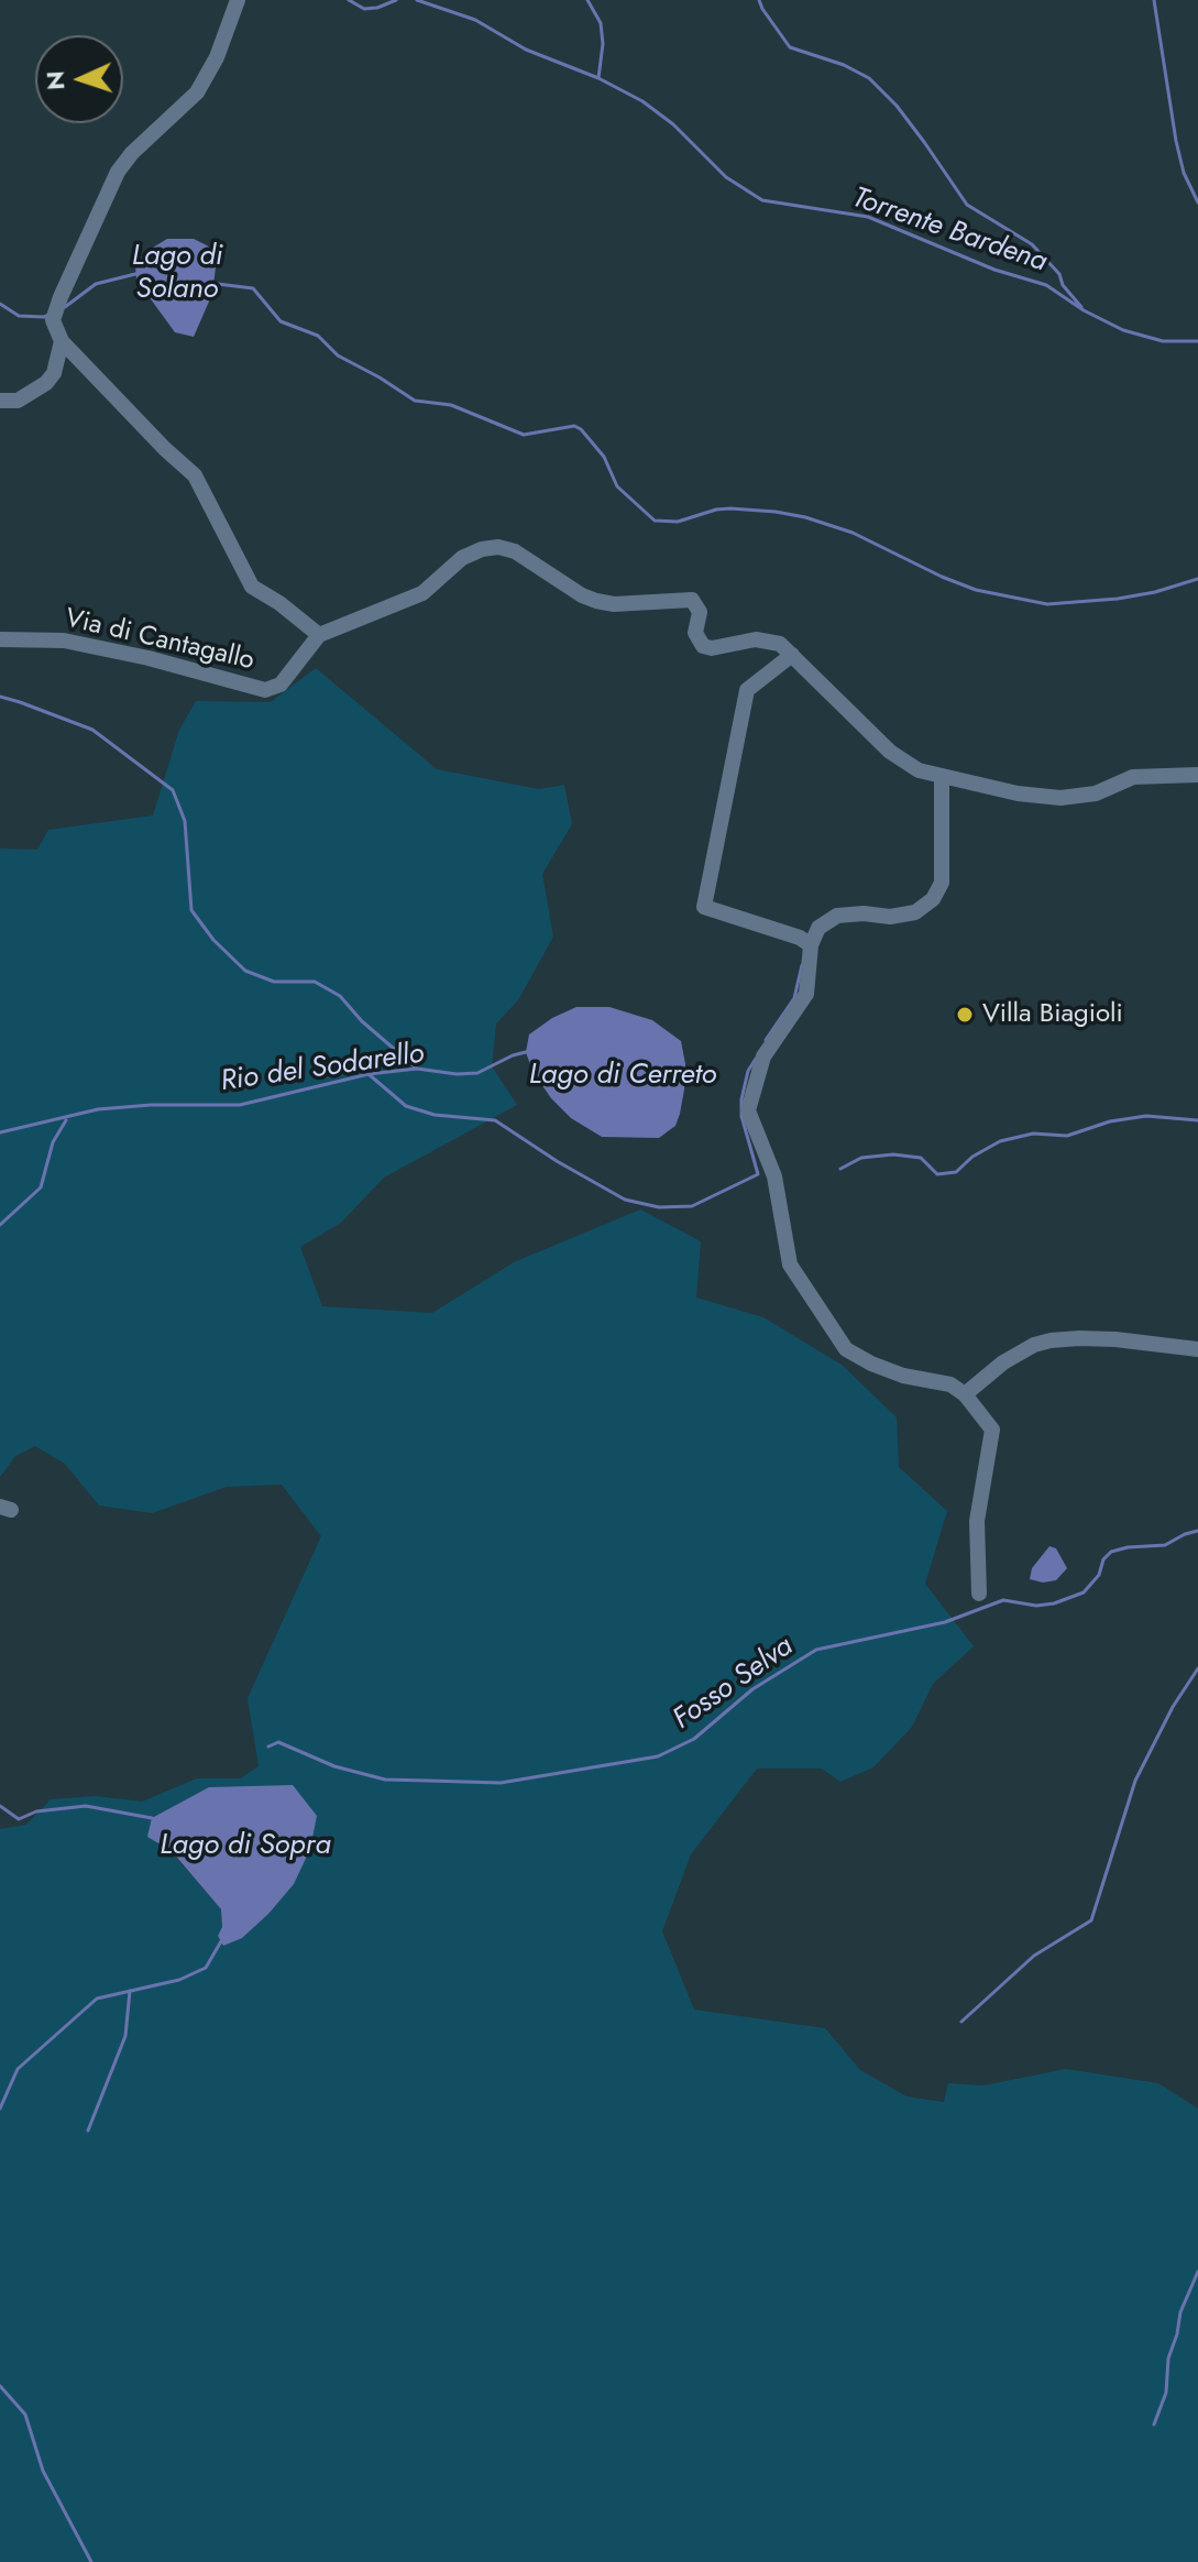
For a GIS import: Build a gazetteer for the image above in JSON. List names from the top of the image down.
{
  "streets": {
    "street": ["Via di Cantagallo"]
  },
  "water": [
    "Torrente Bardena",
    "Lago di Solano",
    "Rio del Sodarello",
    "Lago di Cerreto",
    "Fosso Selva",
    "Lago di Sopra"
  ],
  "places": ["Villa Biagioli"],
  "north": "left"
}
